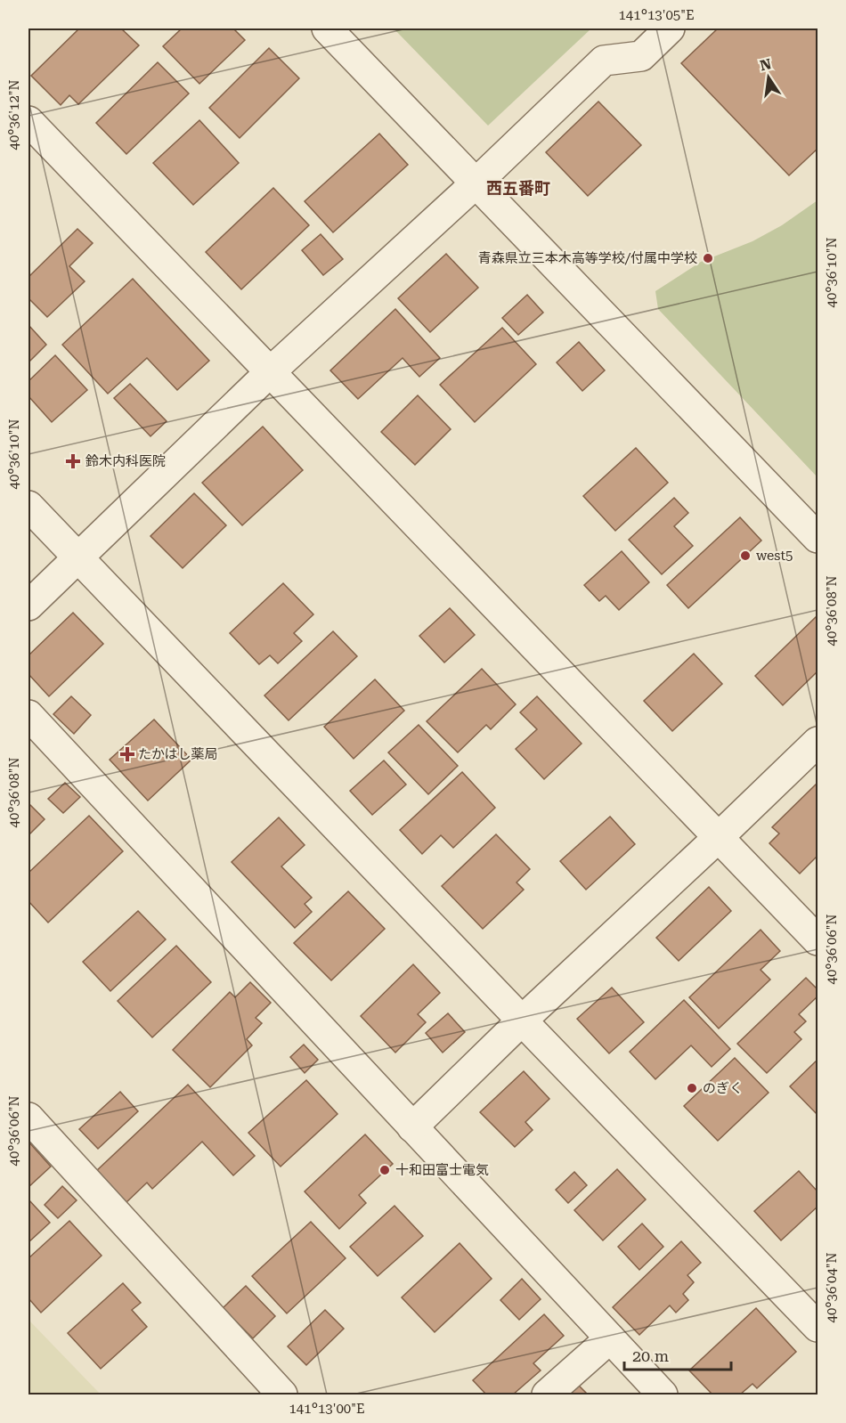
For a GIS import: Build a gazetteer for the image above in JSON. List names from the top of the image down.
{
  "districts": ["西五番町"],
  "places": {
    "other": [
      "青森県立三本木高等学校/付属中学校",
      "west5",
      "のぎく",
      "十和田富士電気"
    ],
    "health": ["鈴木内科医院", "たかはし薬局"]
  },
  "scale_bar": "20 m",
  "north": "top",
  "coordinates": [
    "141°13'05\"E",
    "40°36'12\"N",
    "40°36'10\"N",
    "40°36'08\"N",
    "40°36'06\"N",
    "40°36'04\"N",
    "141°13'00\"E"
  ]
}
